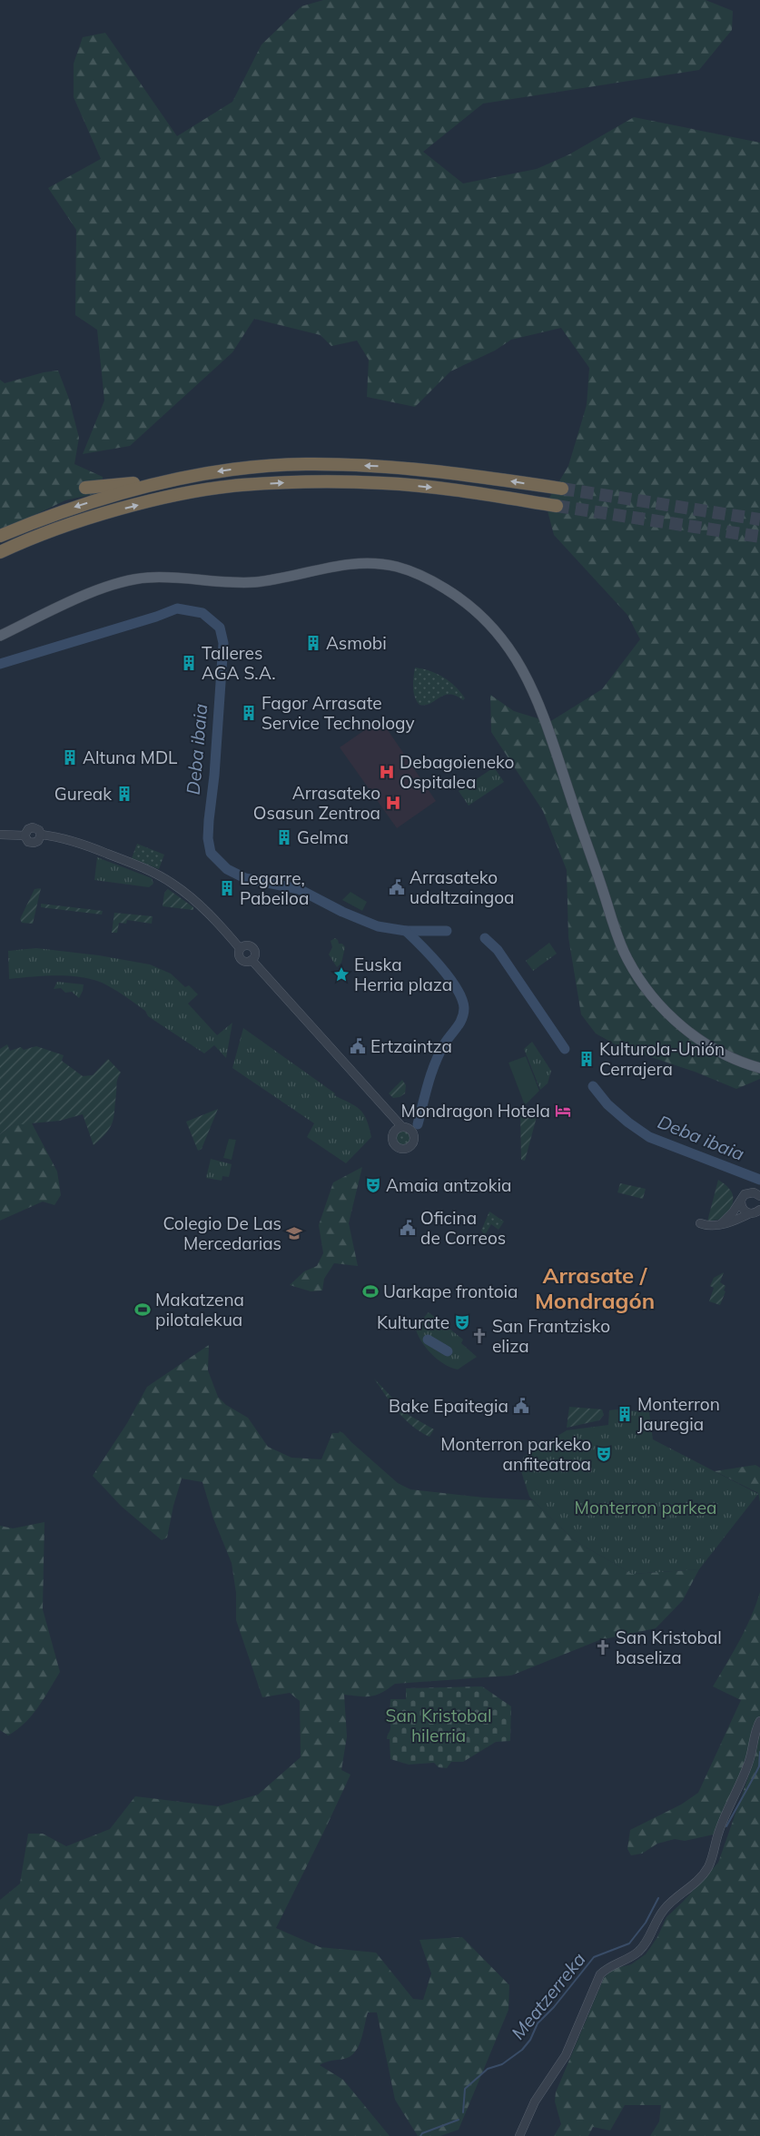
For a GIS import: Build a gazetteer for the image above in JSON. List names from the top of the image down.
{
  "districts": ["Arrasate / Mondragón"],
  "water": ["Deba ibaia", "Meatzerreka"],
  "parks": ["Monterron parkea", "San Kristobal hilerria"],
  "places": {
    "building": [
      "Asmobi",
      "Talleres AGA S.A.",
      "Fagor Arrasate Service Technology",
      "Altuna MDL",
      "Gureak",
      "Gelma",
      "Legarre, Pabeiloa",
      "Kulturola-Unión Cerrajera",
      "Monterron Jauregia"
    ],
    "hospital": ["Debagoieneko Ospitalea", "Arrasateko Osasun Zentroa"],
    "public building": [
      "Arrasateko udaltzaingoa",
      "Ertzaintza",
      "Oficina de Correos",
      "Bake Epaitegia"
    ],
    "place": ["Euska Herria plaza"],
    "hotel": ["Mondragon Hotela"],
    "theatre": ["Amaia antzokia", "Kulturate", "Monterron parkeko anfiteatroa"],
    "school or university": ["Colegio De Las Mercedarias"],
    "sports": ["Uarkape frontoia", "Makatzena pilotalekua"],
    "church": ["San Frantzisko eliza", "San Kristobal baseliza"]
  }
}
